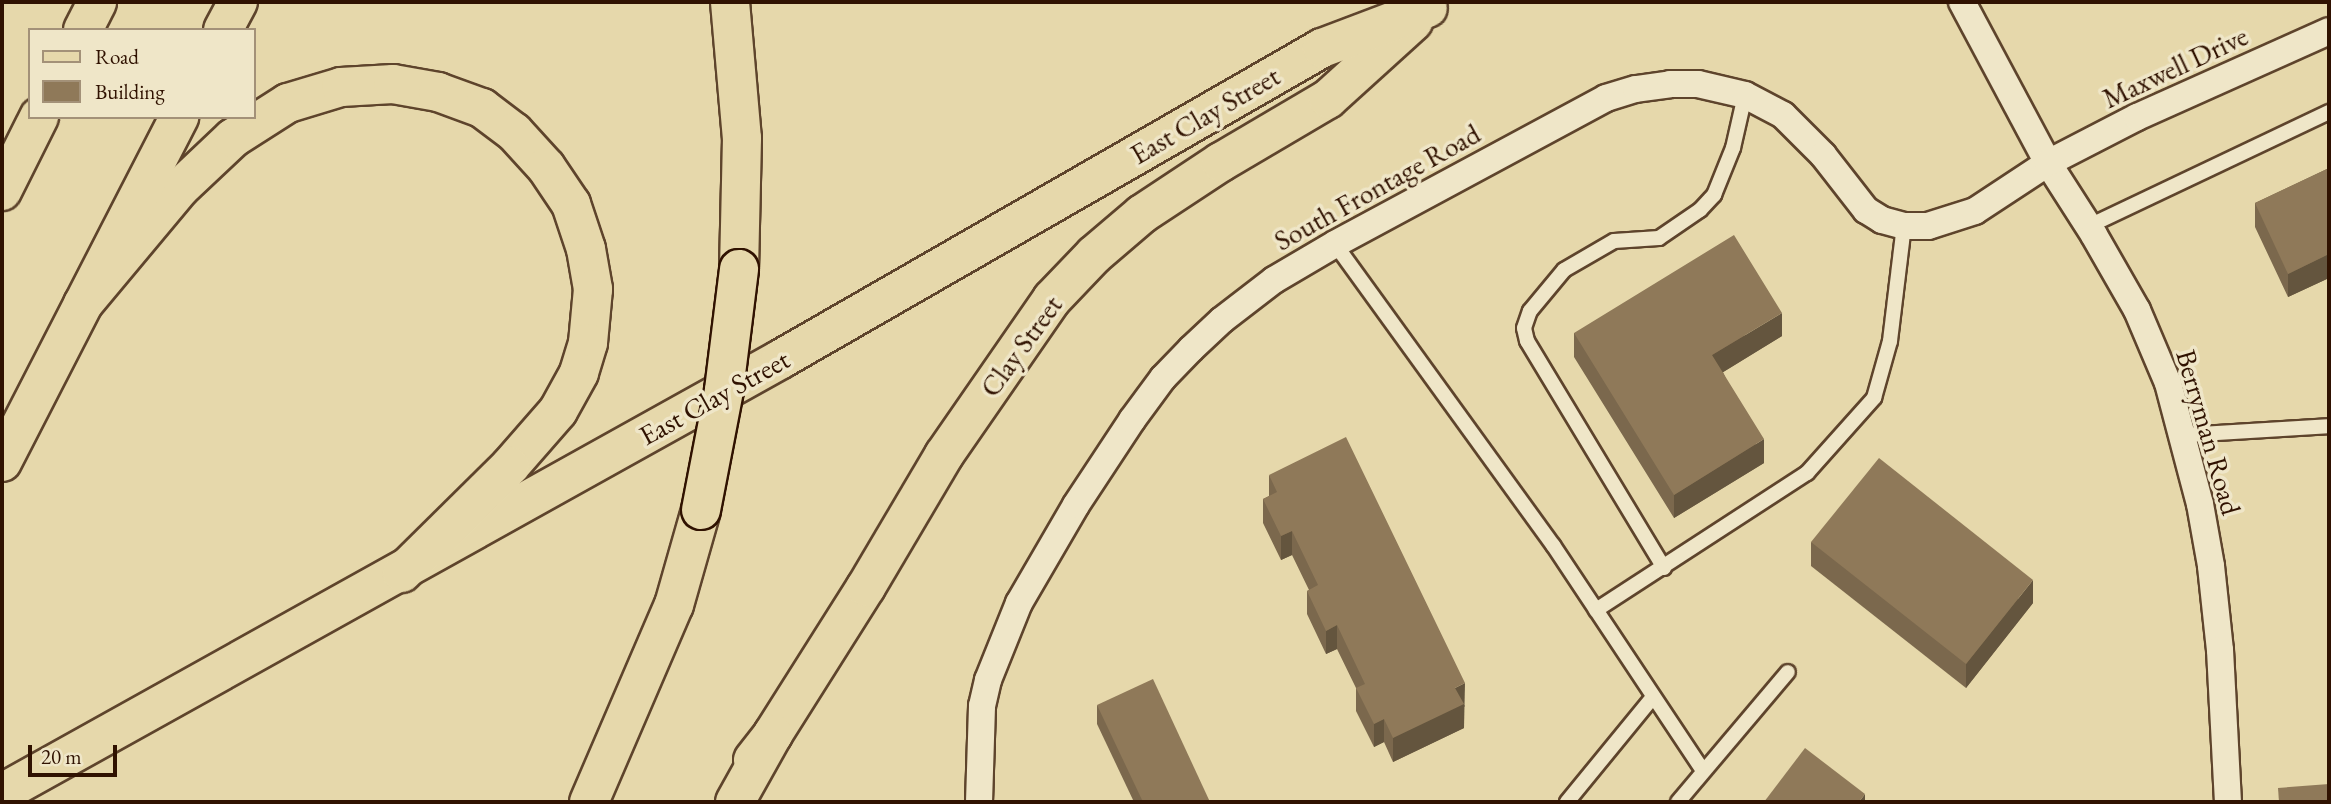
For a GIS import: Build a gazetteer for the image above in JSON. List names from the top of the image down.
{
  "streets": {
    "main road": ["East Clay Street", "Clay Street"],
    "street": ["Maxwell Drive", "South Frontage Road", "Berryman Road"]
  },
  "crossings": [
    ["Maxwell Drive", "South Frontage Road"],
    ["Maxwell Drive", "Berryman Road"],
    ["East Clay Street", "Clay Street"],
    ["South Frontage Road", "Berryman Road"]
  ],
  "legend": ["Road", "Building"],
  "scale_bar": "20 m"
}
